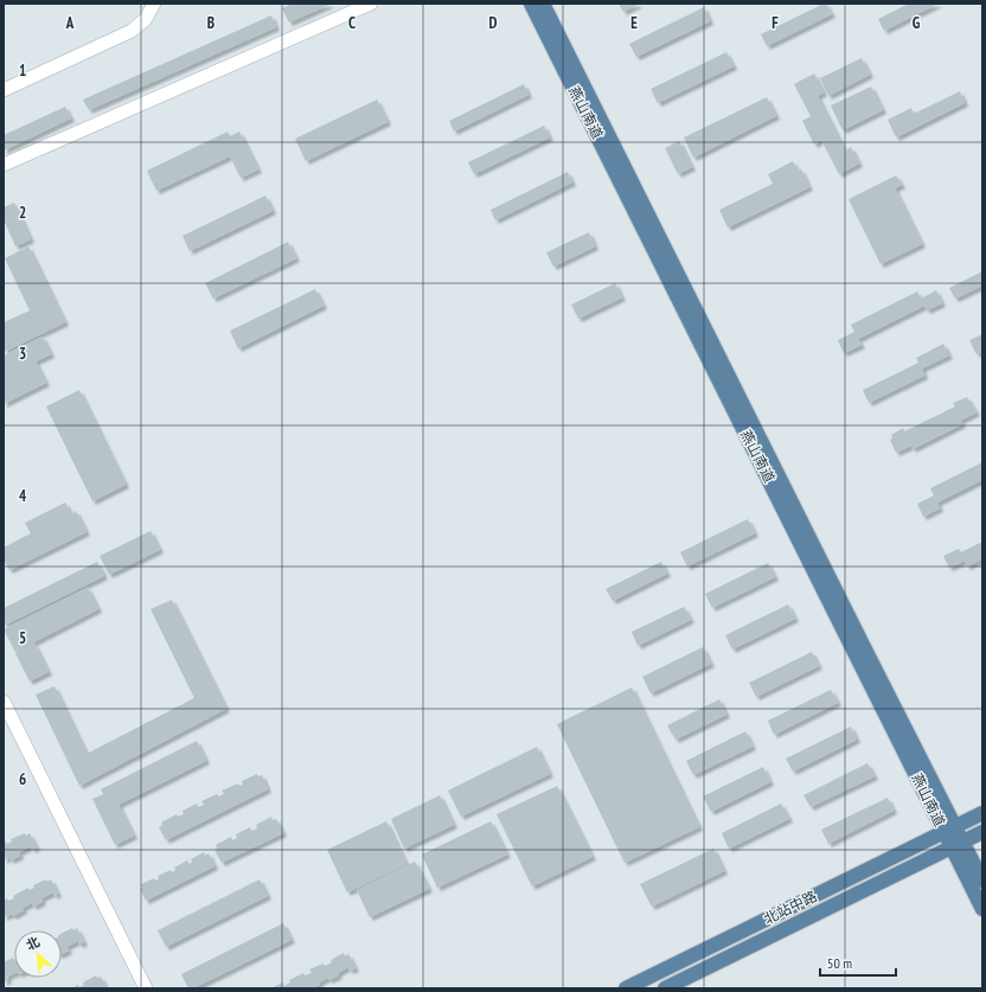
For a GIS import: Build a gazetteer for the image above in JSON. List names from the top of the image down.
{
  "streets": {
    "main road": ["燕山南道", "北站中路"]
  },
  "crossings": [
    ["燕山南道", "北站中路"]
  ],
  "scale_bar": "50 m",
  "north": "top left",
  "grid": {
    "columns": [
      "A",
      "B",
      "C",
      "D",
      "E",
      "F",
      "G"
    ],
    "rows": [
      "1",
      "2",
      "3",
      "4",
      "5",
      "6"
    ]
  }
}
